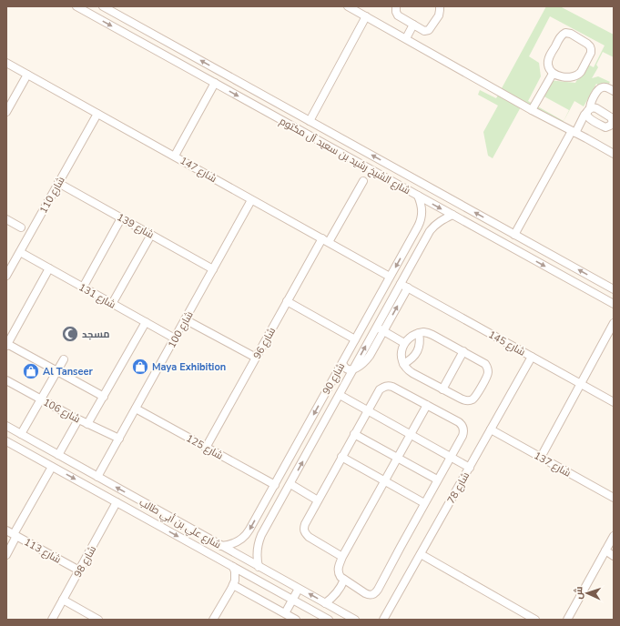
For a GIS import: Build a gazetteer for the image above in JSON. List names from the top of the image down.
{
  "streets": {
    "street": [
      "شارع الشيخ رشيد بن سعيد آل مكتوم",
      "شارع 147",
      "شارع 110",
      "شارع 139",
      "شارع 131",
      "شارع 100",
      "شارع 96",
      "شارع 145",
      "شارع 90",
      "شارع 106",
      "شارع 125",
      "شارع 137",
      "شارع 78",
      "شارع علي بن أبي طالب",
      "شارع 113",
      "شارع 98"
    ]
  },
  "crossings": [
    ["شارع الشيخ رشيد بن سعيد آل مكتوم", "شارع 90"],
    ["شارع 147", "شارع 110"],
    ["شارع 147", "شارع 100"],
    ["شارع 147", "شارع 96"],
    ["شارع 147", "شارع 90"],
    ["شارع 110", "شارع 139"],
    ["شارع 110", "شارع 131"],
    ["شارع 139", "شارع 100"],
    ["شارع 131", "شارع 100"],
    ["شارع 100", "شارع 106"],
    ["شارع 100", "شارع 125"],
    ["شارع 100", "شارع علي بن أبي طالب"],
    ["شارع 96", "شارع 125"],
    ["شارع 145", "شارع 90"],
    ["شارع 145", "شارع 78"],
    ["شارع 90", "شارع 125"],
    ["شارع 90", "شارع علي بن أبي طالب"],
    ["شارع 137", "شارع 78"],
    ["شارع علي بن أبي طالب", "شارع 98"],
    ["شارع 113", "شارع 98"]
  ],
  "places": {
    "mosque": ["مسجد"],
    "shop": ["Maya Exhibition", "Al Tanseer"]
  },
  "north": "left"
}
